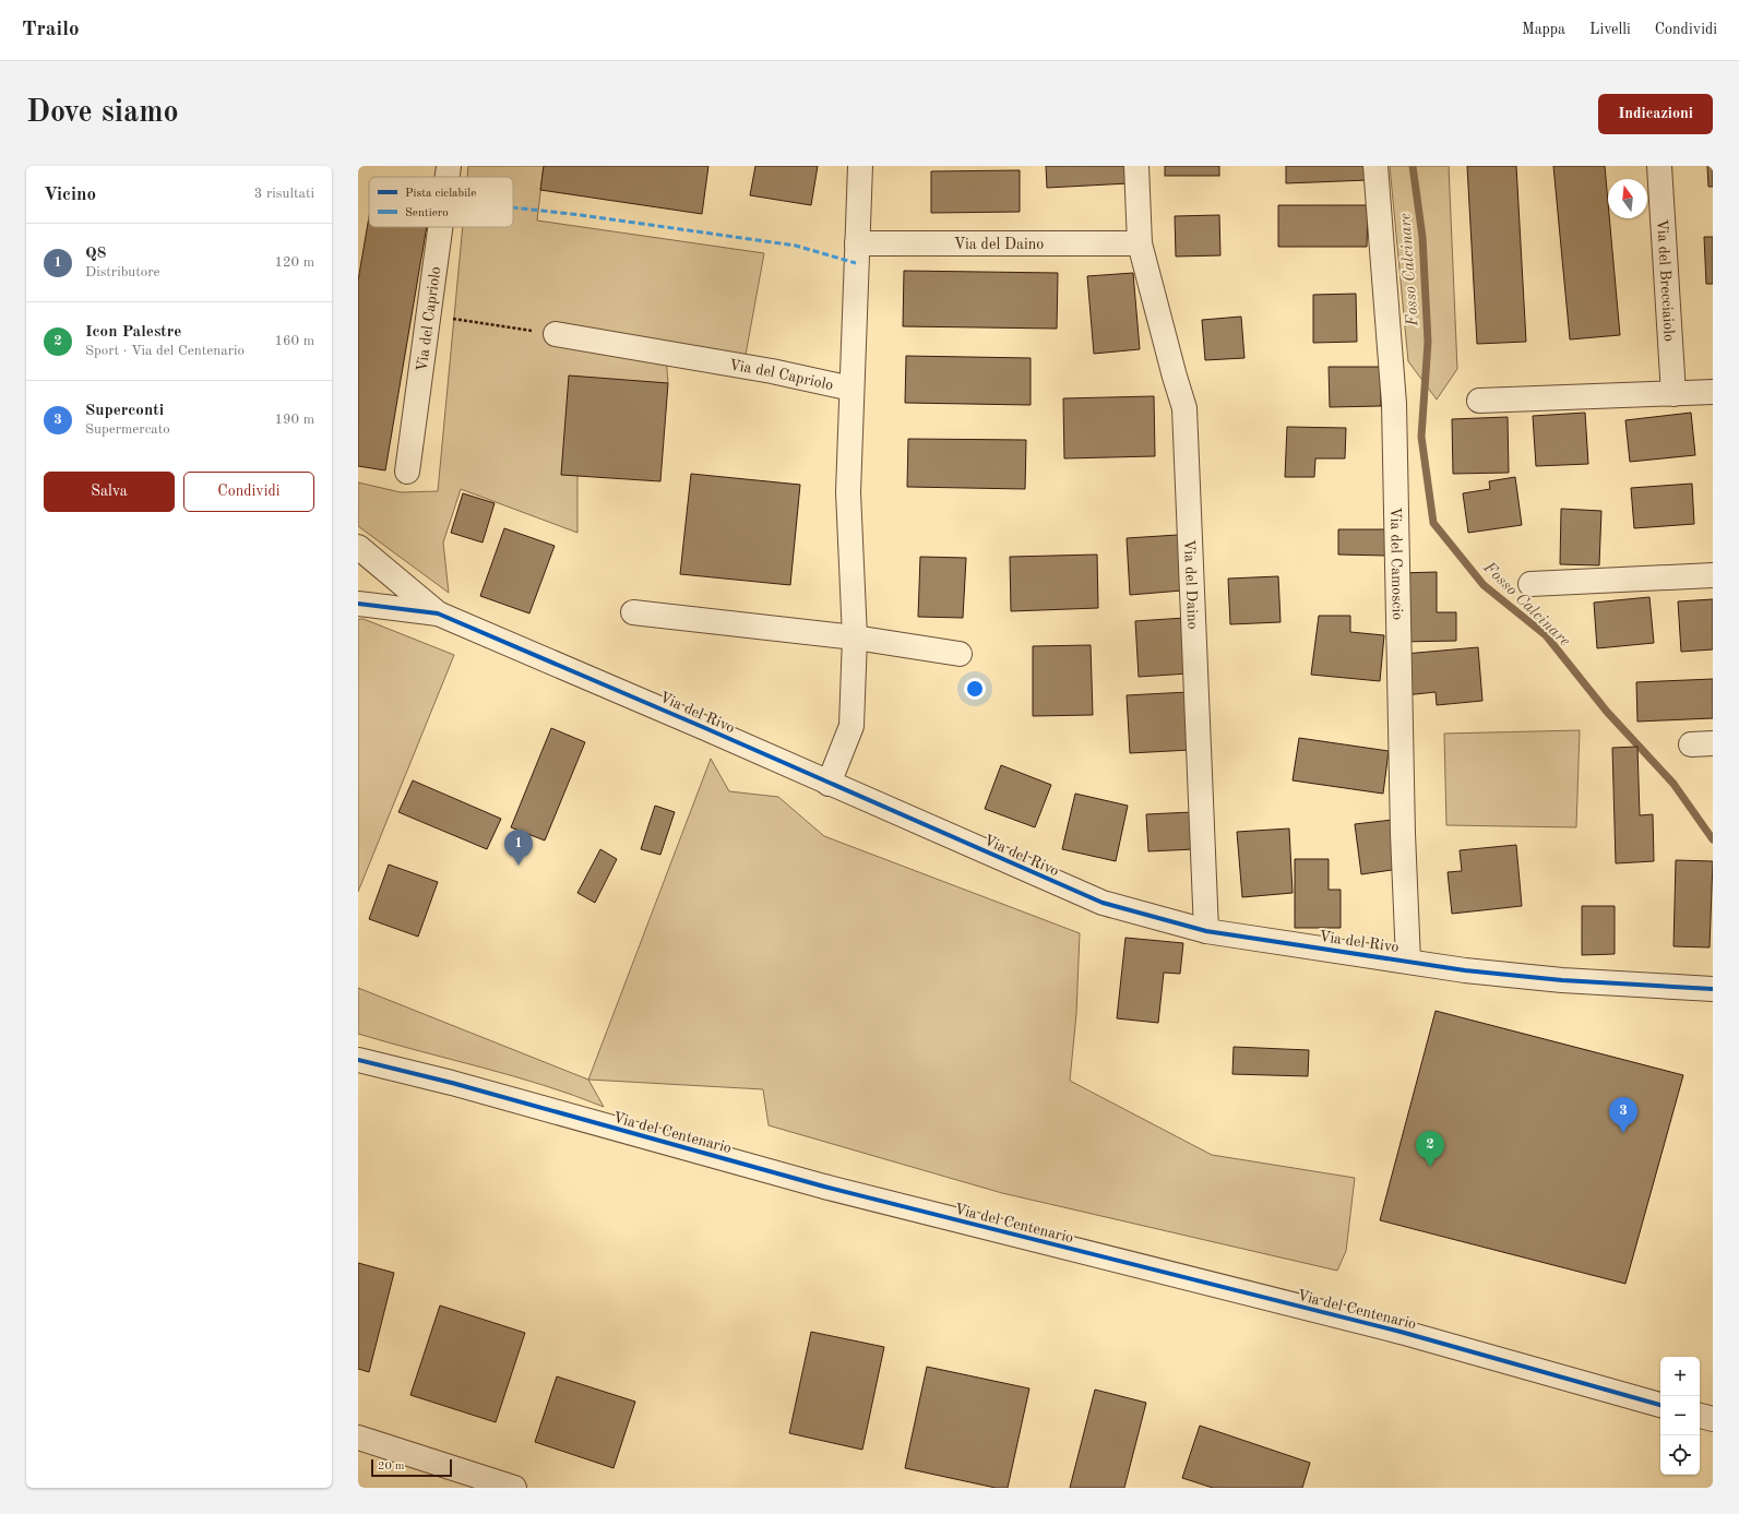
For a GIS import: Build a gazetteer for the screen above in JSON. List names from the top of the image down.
{
  "streets": {
    "street": [
      "Via del Daino",
      "Via del Brecciaiolo",
      "Via del Capriolo",
      "Via del Camoscio",
      "Via del Rivo",
      "Via del Centenario"
    ]
  },
  "crossings": [
    ["Via del Daino", "Via del Capriolo"],
    ["Via del Daino", "Via del Rivo"],
    ["Via del Capriolo", "Via del Rivo"],
    ["Via del Camoscio", "Via del Rivo"]
  ],
  "water": ["Fosso Calcinare"],
  "legend": ["Pista ciclabile", "Sentiero"],
  "scale_bar": "20 m",
  "north": "top",
  "page": {
    "header": "Trailo",
    "nav": ["Mappa", "Livelli", "Condividi"],
    "buttons": [
      "Indicazioni",
      ["Salva", "Condividi"]
    ],
    "title": "Dove siamo",
    "heading": ["Vicino", "3 risultati"],
    "list": [
      {
        "mark": "1",
        "name": "Q8",
        "note": "Distributore",
        "value": "120 m"
      },
      {
        "mark": "2",
        "name": "Icon Palestre",
        "note": "Sport · Via del Centenario",
        "value": "160 m"
      },
      {
        "mark": "3",
        "name": "Superconti",
        "note": "Supermercato",
        "value": "190 m"
      }
    ],
    "pins": ["1", "3", "2"],
    "map_buttons": ["+", "−"],
    "scale": "20 m"
  }
}
